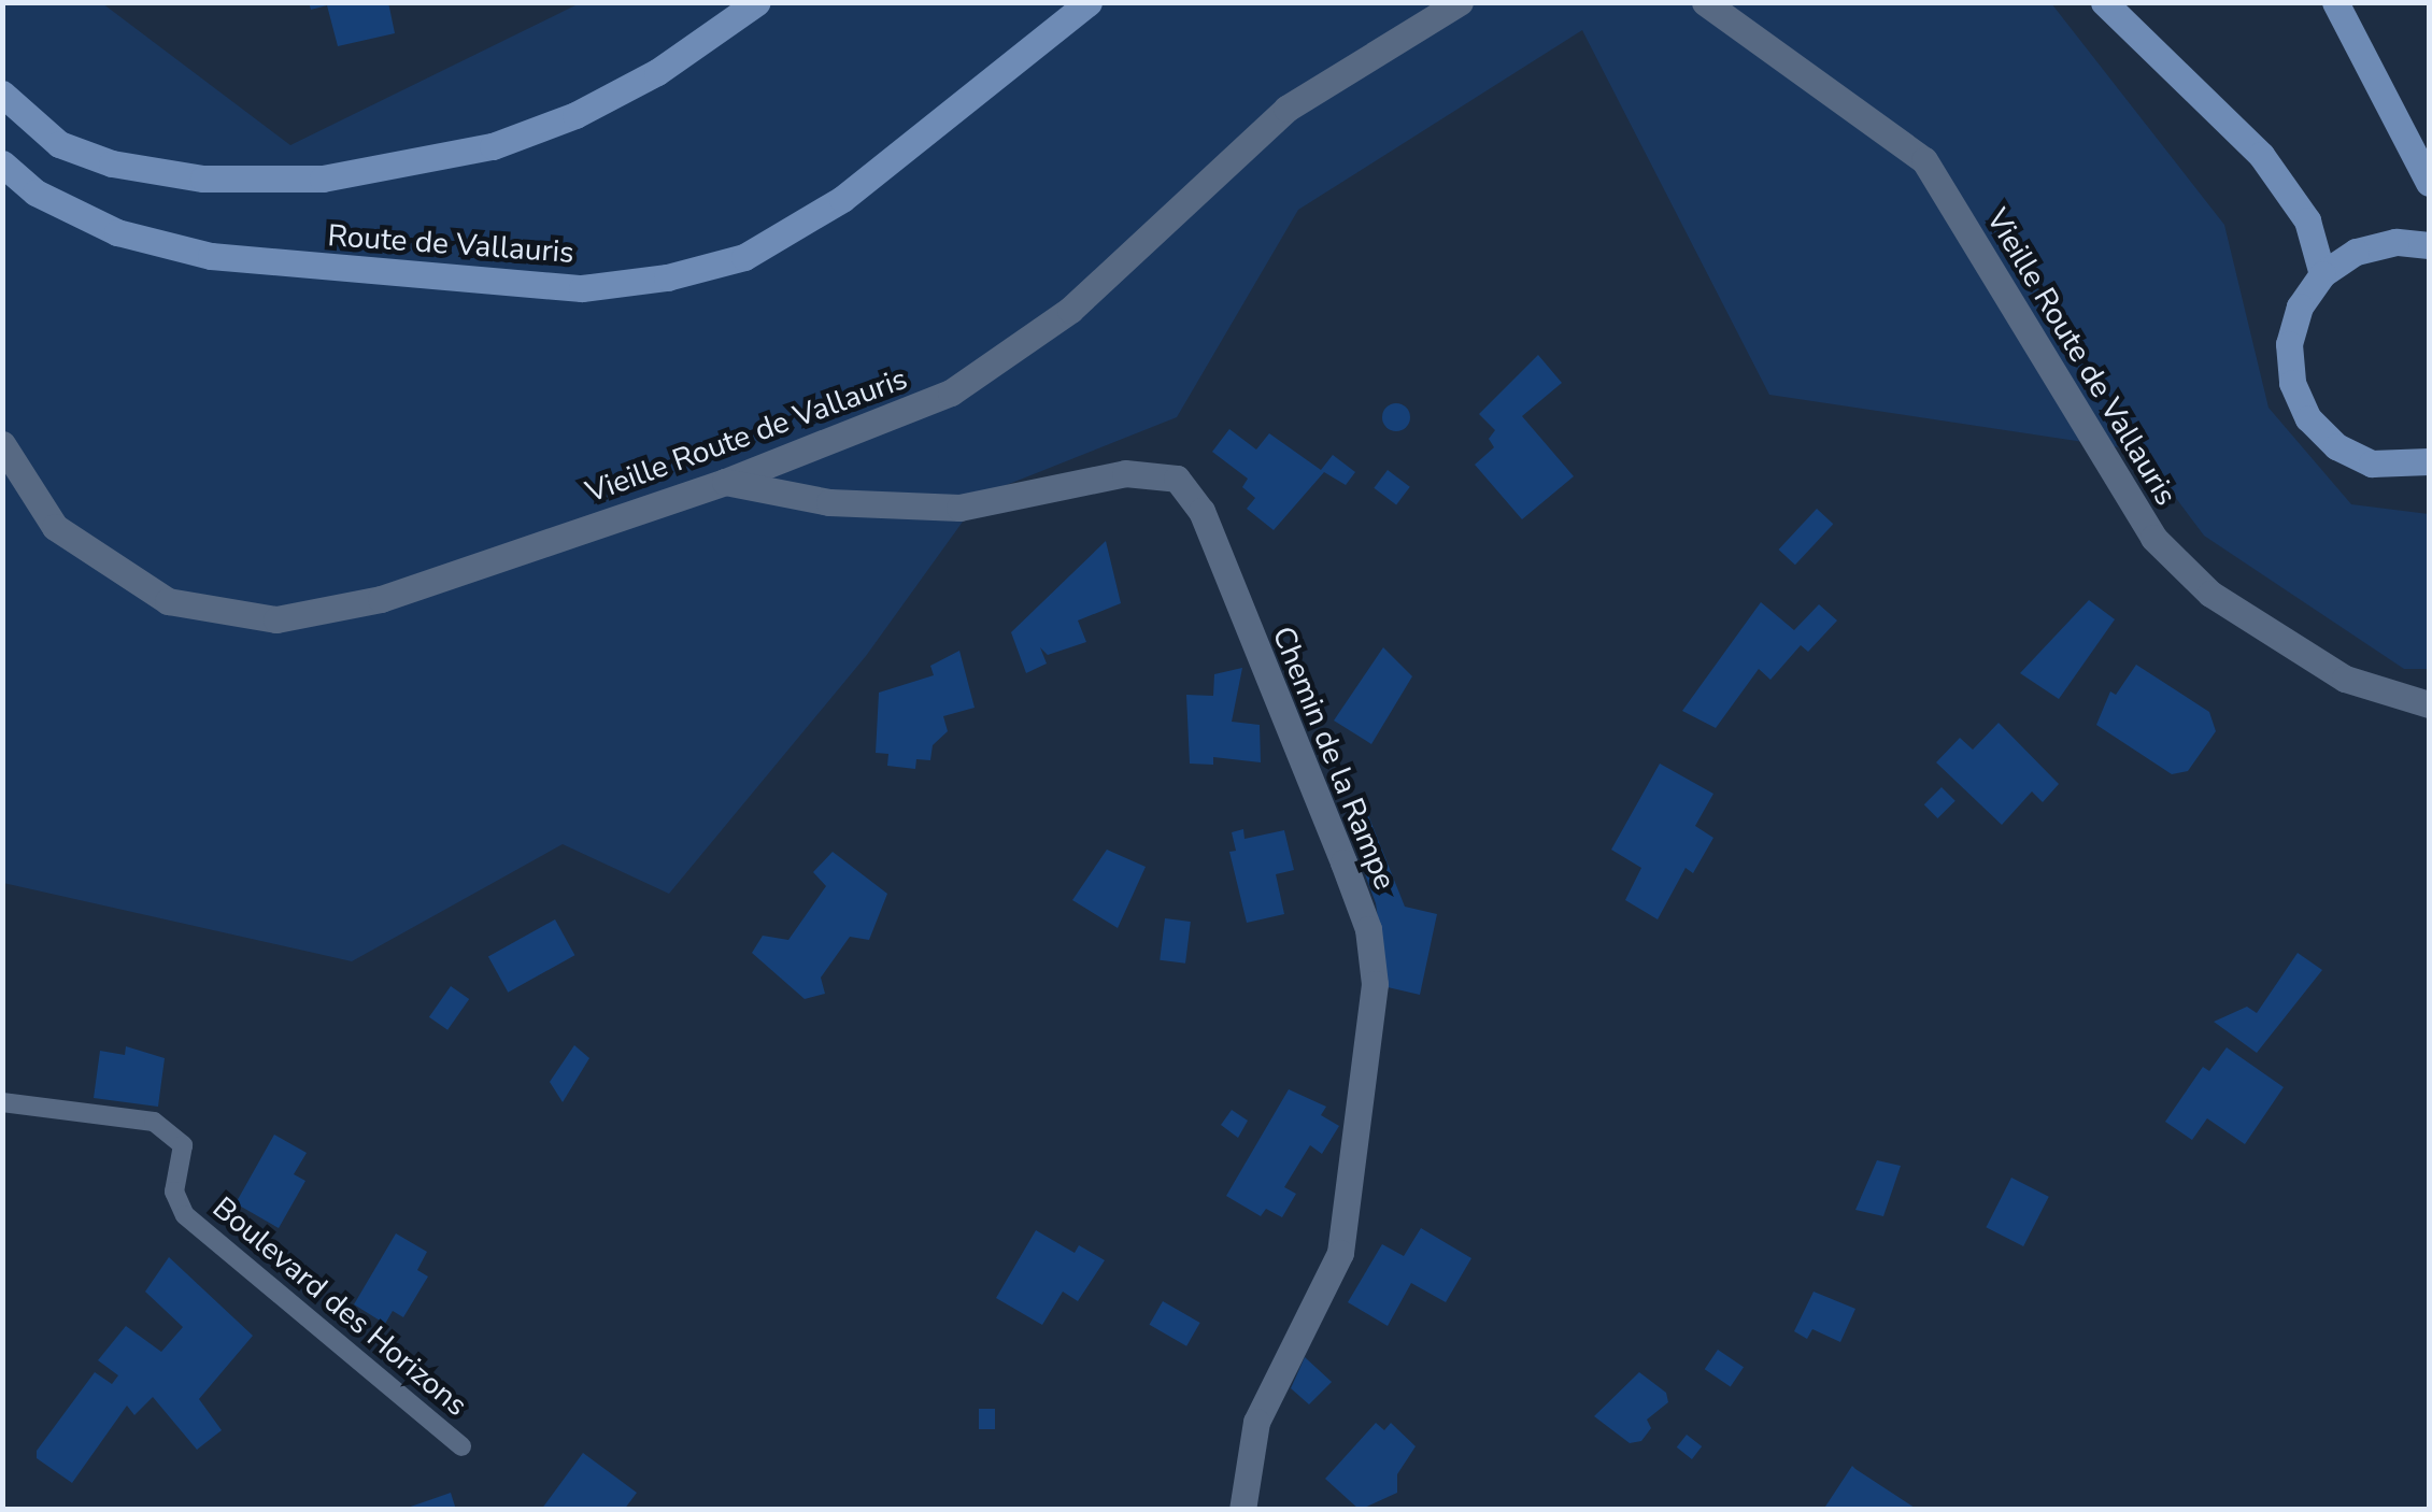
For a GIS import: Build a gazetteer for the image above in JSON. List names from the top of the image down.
{
  "streets": {
    "main road": ["Route de Vallauris"],
    "street": ["Vieille Route de Vallauris", "Chemin de la Rampe"],
    "lane": ["Boulevard des Horizons"]
  },
  "crossings": [
    ["Vieille Route de Vallauris", "Chemin de la Rampe"]
  ]
}
